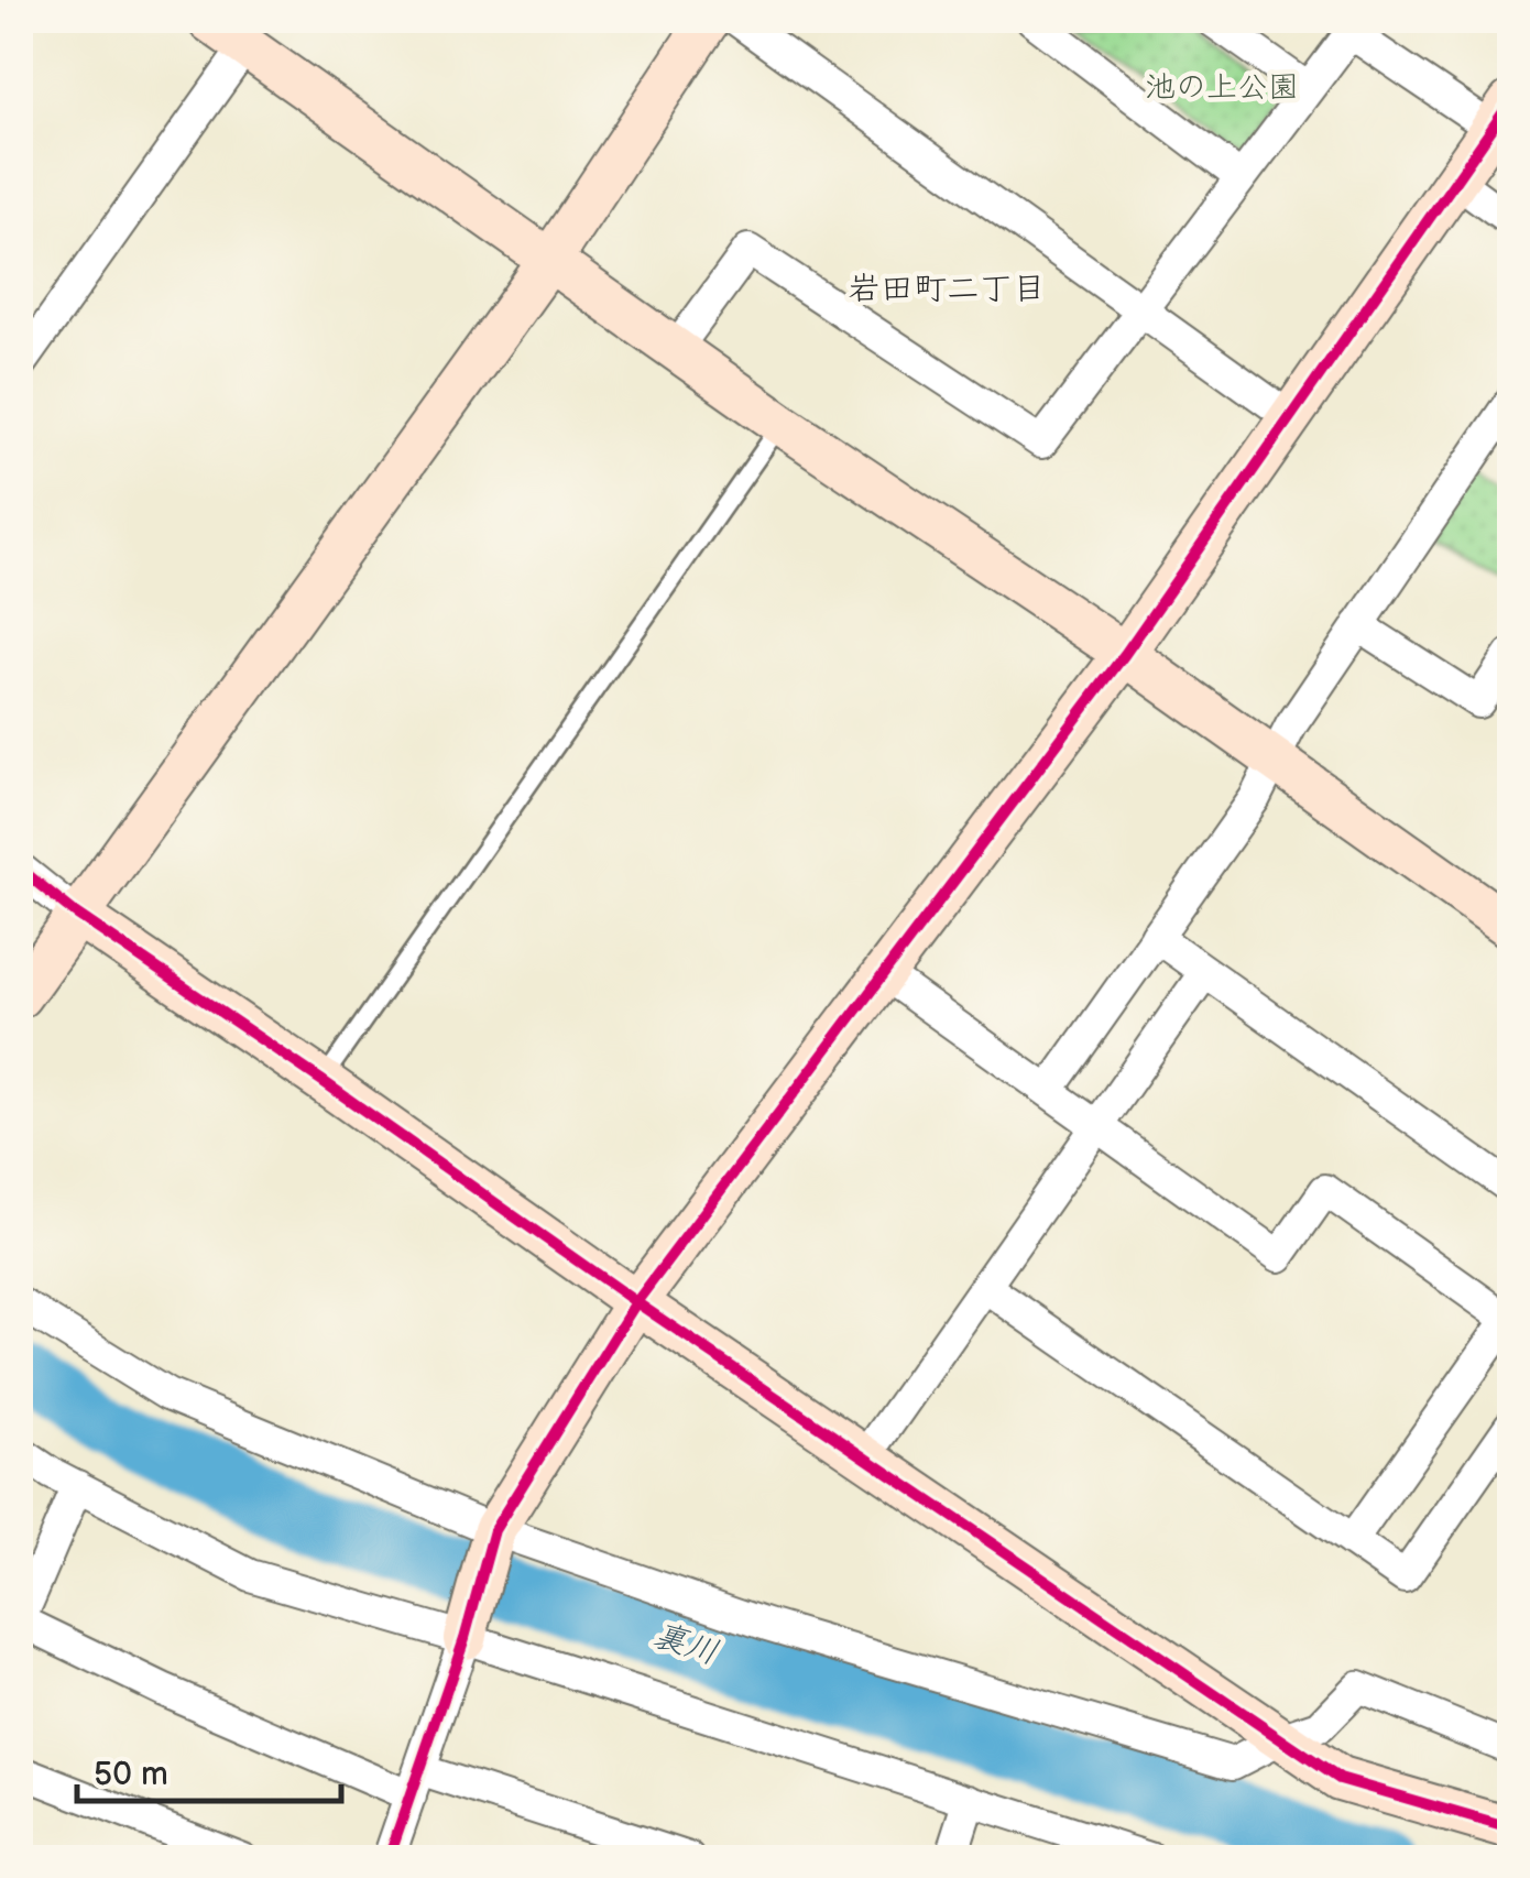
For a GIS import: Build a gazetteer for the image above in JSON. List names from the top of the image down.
{
  "districts": ["岩田町二丁目"],
  "water": ["裏川"],
  "parks": ["池の上公園"],
  "scale_bar": "50 m"
}
